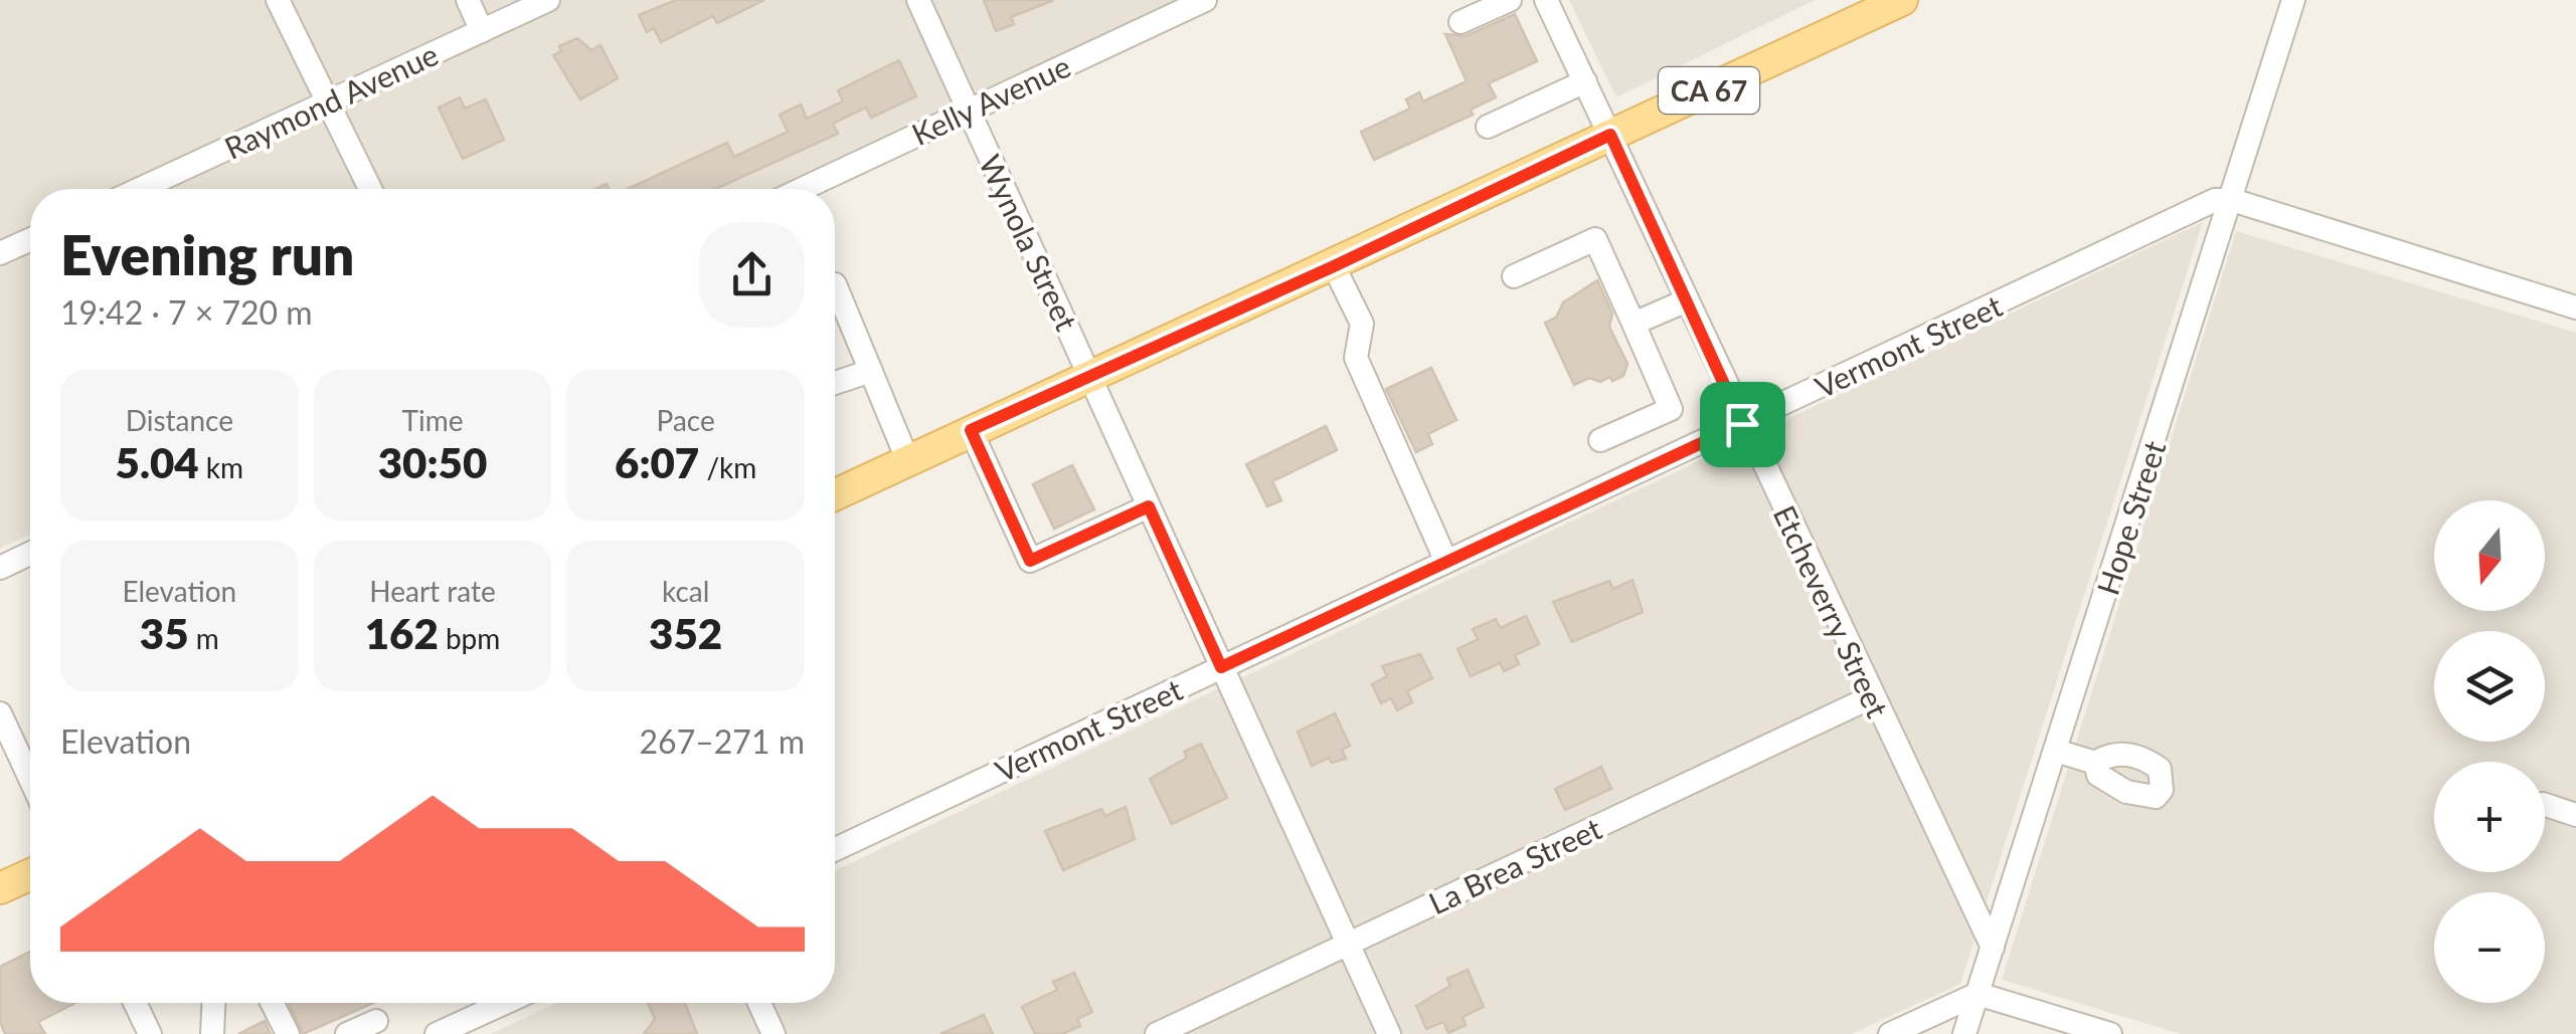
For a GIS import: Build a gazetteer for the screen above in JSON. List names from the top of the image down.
{
  "streets": {
    "main road": ["CA 67"],
    "street": [
      "Kelly Avenue",
      "Raymond Avenue",
      "Wynola Street",
      "Vermont Street",
      "Hope Street",
      "Etcheverry Street",
      "La Brea Street"
    ]
  },
  "crossings": [
    ["CA 67", "Wynola Street"],
    ["CA 67", "Etcheverry Street"],
    ["Kelly Avenue", "Wynola Street"],
    ["Wynola Street", "Vermont Street"],
    ["Wynola Street", "La Brea Street"],
    ["Vermont Street", "Hope Street"],
    ["Vermont Street", "Etcheverry Street"],
    ["Hope Street", "Etcheverry Street"],
    ["Etcheverry Street", "La Brea Street"]
  ],
  "north": "bottom",
  "page": {
    "heading": ["Evening run", "19:42 · 7 × 720 m"],
    "stats": [
      ["Distance", "5.04 km"],
      ["Time", "30:50"],
      ["Pace", "6:07 /km"],
      ["Elevation", "35 m"],
      ["Heart rate", "162 bpm"],
      ["kcal", "352"]
    ],
    "map_buttons": ["+", "−"],
    "chart": ["Elevation", "267–271 m"]
  }
}
